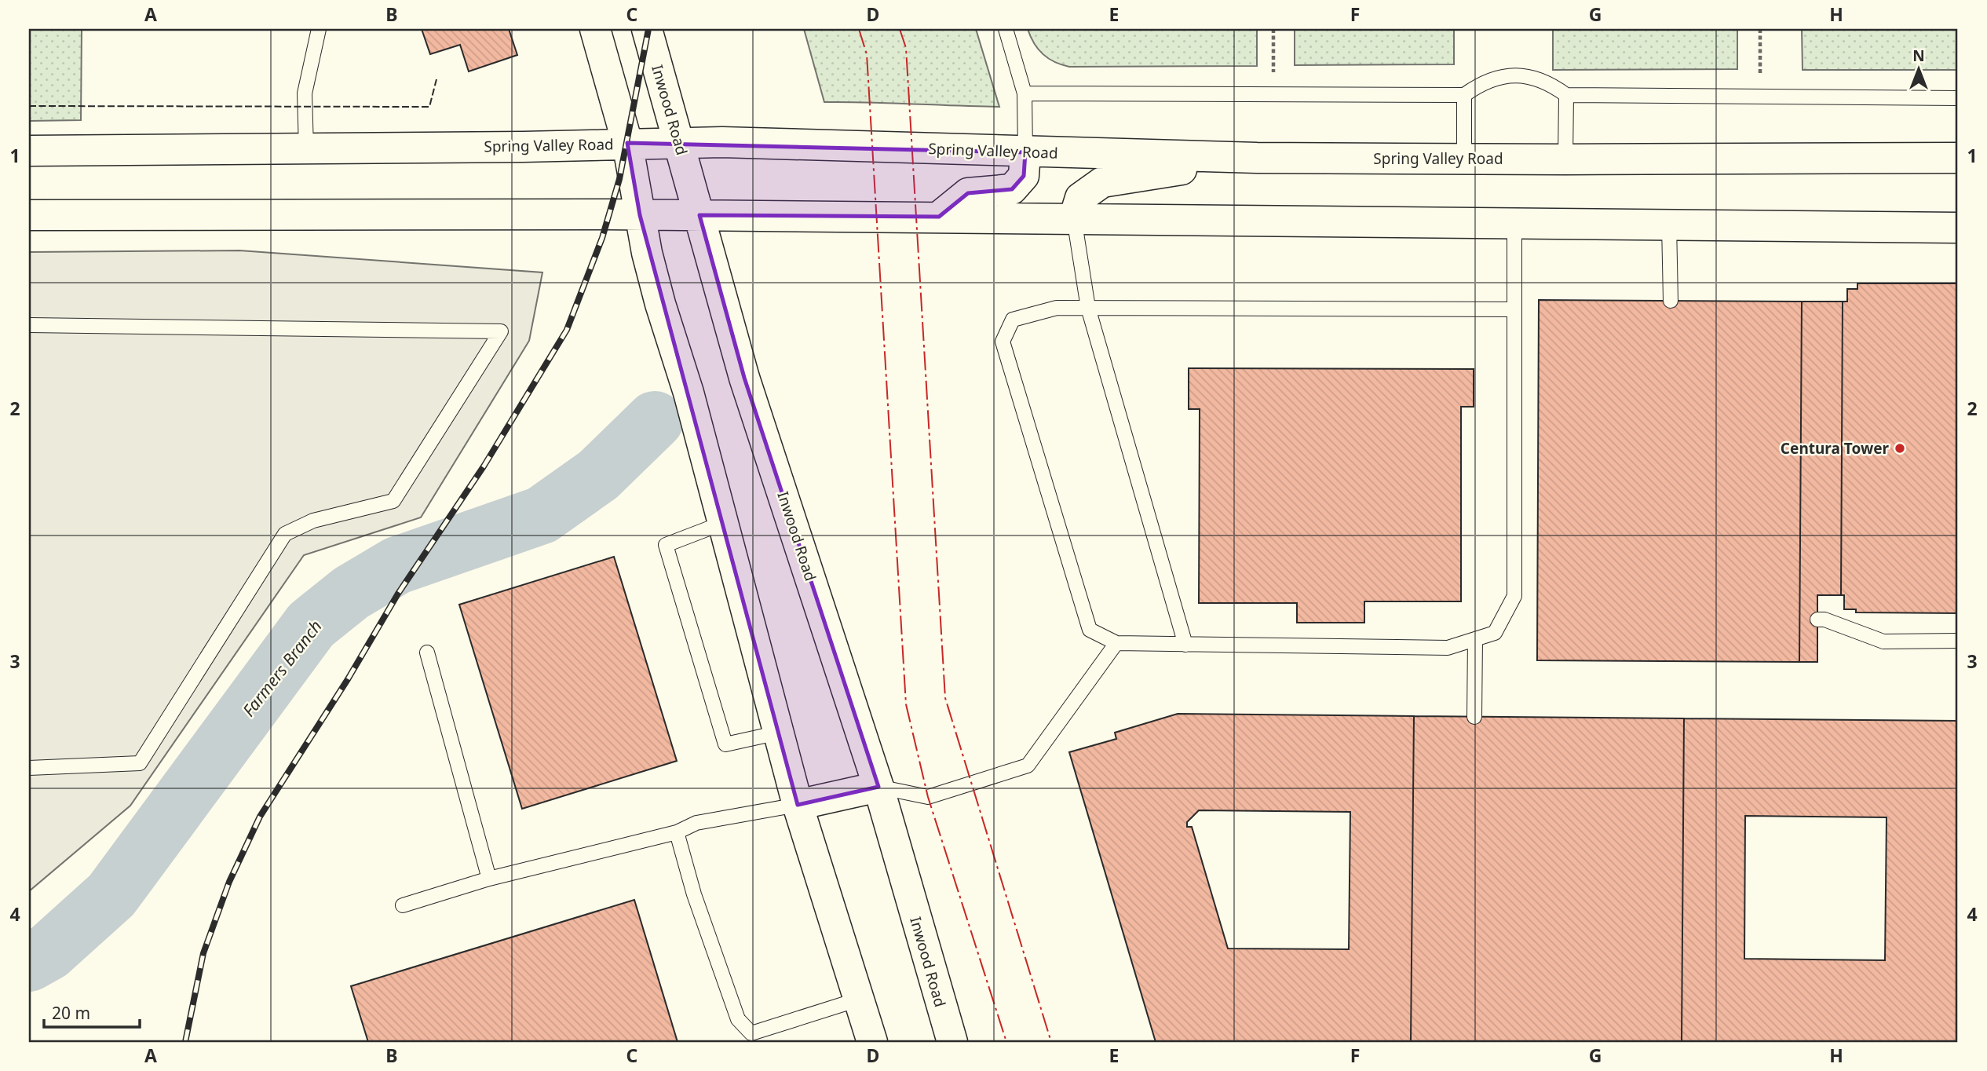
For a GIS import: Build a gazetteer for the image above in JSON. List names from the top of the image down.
{
  "streets": {
    "main road": ["Inwood Road", "Spring Valley Road"]
  },
  "crossings": [
    ["Inwood Road", "Spring Valley Road"]
  ],
  "water": ["Farmers Branch"],
  "places": ["Centura Tower"],
  "scale_bar": "20 m",
  "north": "top",
  "grid": {
    "columns": [
      "A",
      "B",
      "C",
      "D",
      "E",
      "F",
      "G",
      "H"
    ],
    "rows": [
      "1",
      "2",
      "3",
      "4"
    ]
  }
}
